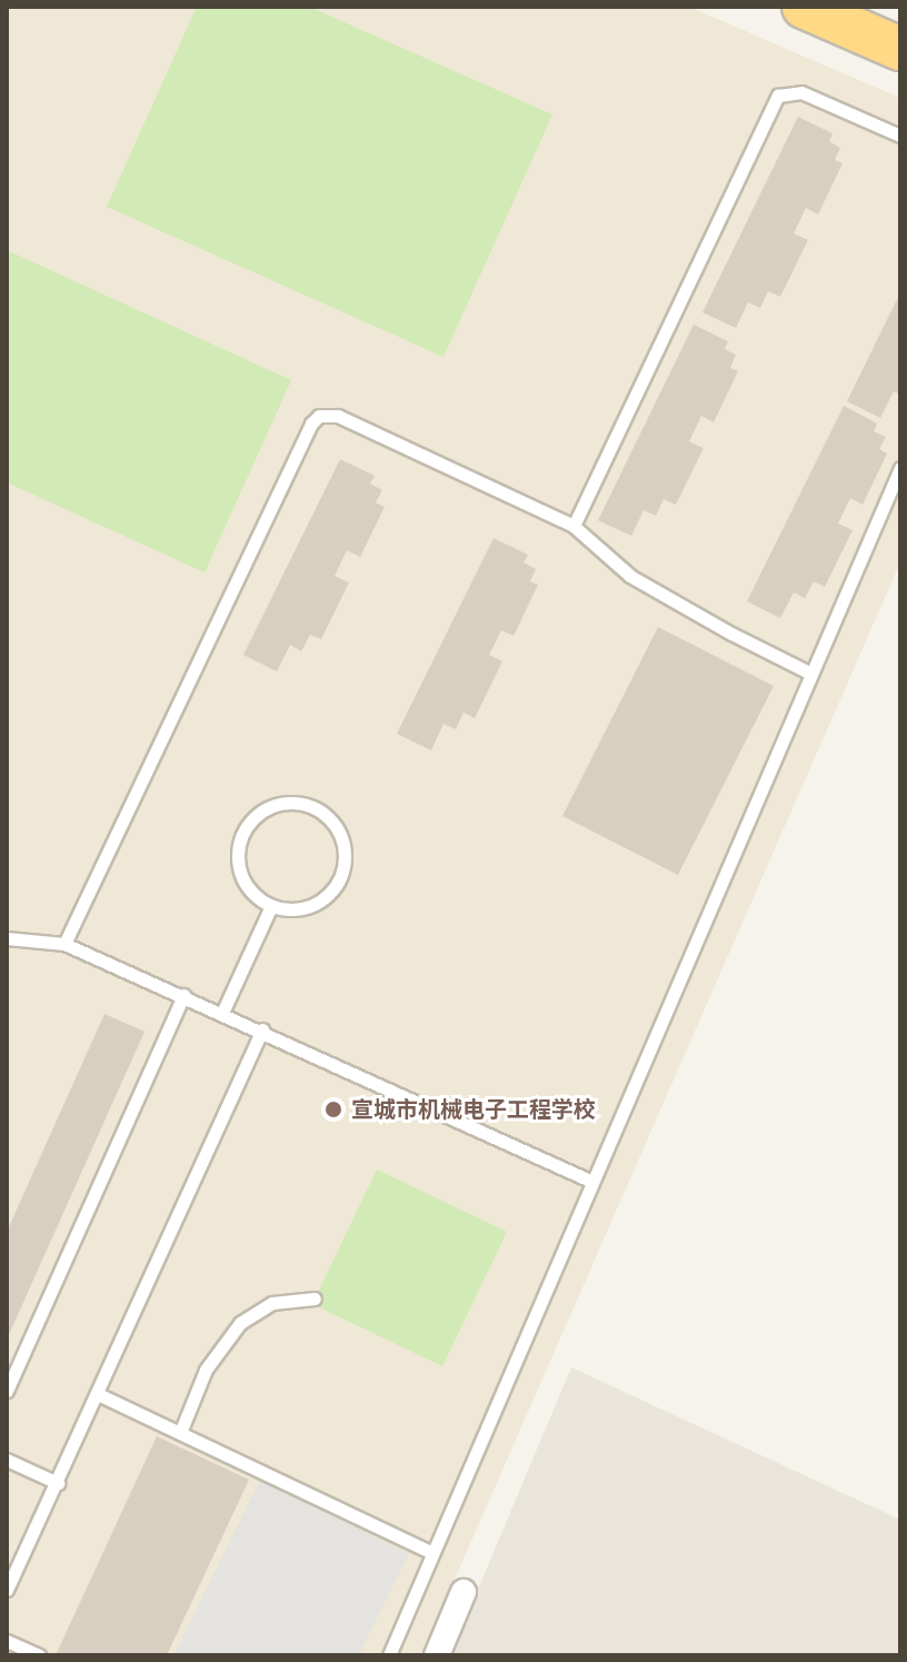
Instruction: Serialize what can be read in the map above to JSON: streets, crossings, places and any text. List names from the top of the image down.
{
  "places": ["宣城市机械电子工程学校"]
}
